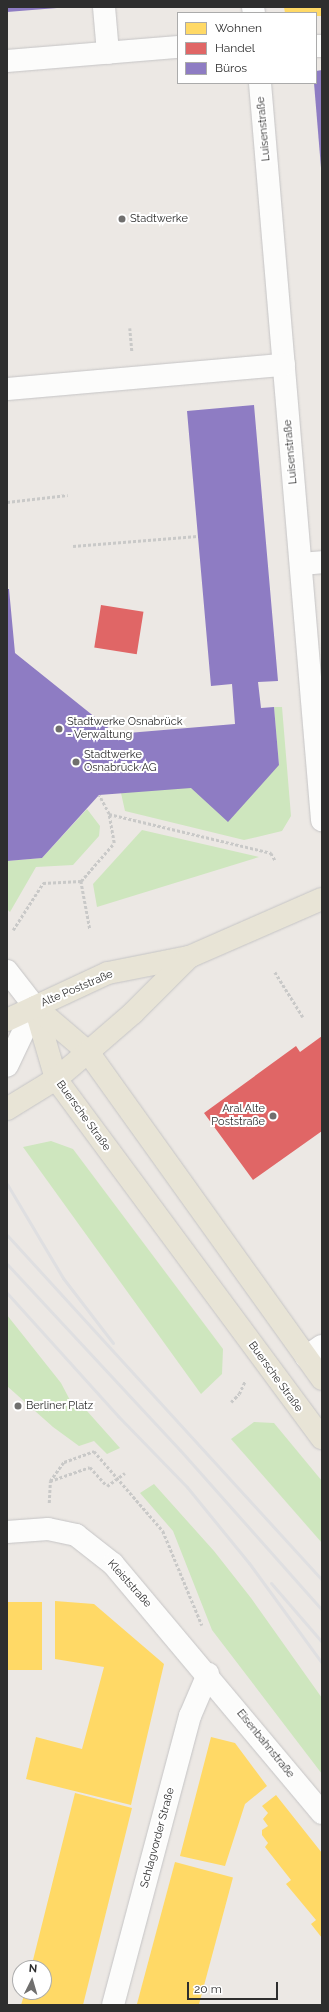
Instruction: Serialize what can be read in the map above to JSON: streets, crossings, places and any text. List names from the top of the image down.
{
  "streets": {
    "main road": ["Alte Poststraße", "Buersche Straße"],
    "street": [
      "Luisenstraße",
      "Kleiststraße",
      "Eisenbahnstraße",
      "Schlagvorder Straße"
    ]
  },
  "crossings": [
    ["Alte Poststraße", "Buersche Straße"],
    ["Kleiststraße", "Eisenbahnstraße"],
    ["Kleiststraße", "Schlagvorder Straße"],
    ["Eisenbahnstraße", "Schlagvorder Straße"]
  ],
  "places": [
    "Stadtwerke",
    "Stadtwerke Osnabrück - Verwaltung",
    "Stadtwerke Osnabrück AG",
    "Aral Alte Poststraße",
    "Berliner Platz"
  ],
  "legend": ["Wohnen", "Handel", "Büros"],
  "scale_bar": "20 m",
  "north": "top"
}
